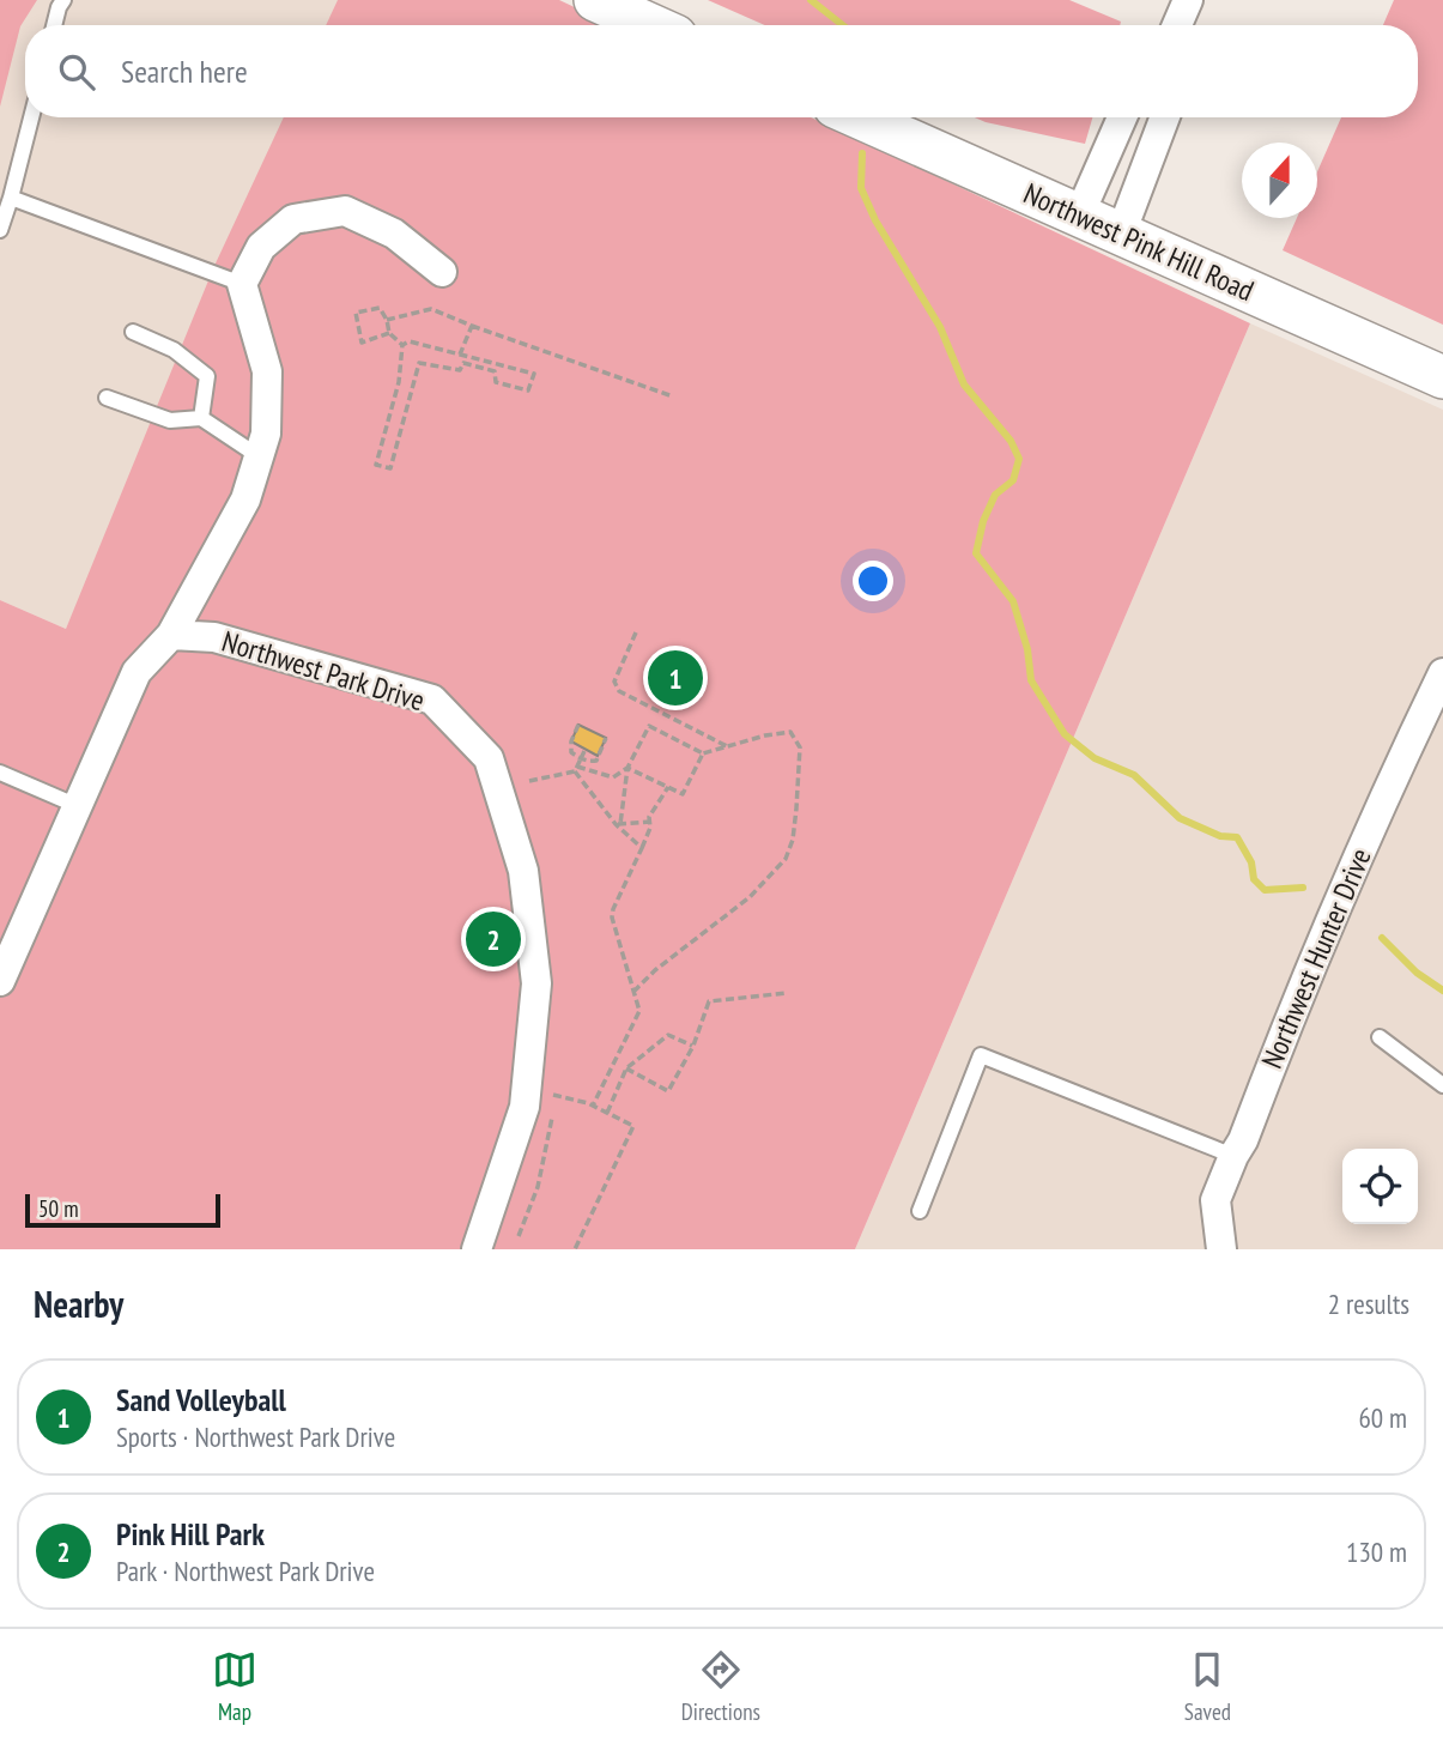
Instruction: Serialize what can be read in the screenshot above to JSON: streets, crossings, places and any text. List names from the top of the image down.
{
  "streets": {
    "main road": ["Northwest Pink Hill Road"],
    "street": ["Northwest Park Drive", "Northwest Hunter Drive"]
  },
  "scale_bar": "50 m",
  "north": "top",
  "page": {
    "search": "Search here",
    "pins": ["1", "2"],
    "scale": "50 m",
    "heading": ["Nearby", "2 results"],
    "list": [
      {
        "mark": "1",
        "name": "Sand Volleyball",
        "note": "Sports · Northwest Park Drive",
        "value": "60 m"
      },
      {
        "mark": "2",
        "name": "Pink Hill Park",
        "note": "Park · Northwest Park Drive",
        "value": "130 m"
      }
    ],
    "nav": ["Map", "Directions", "Saved"]
  }
}
